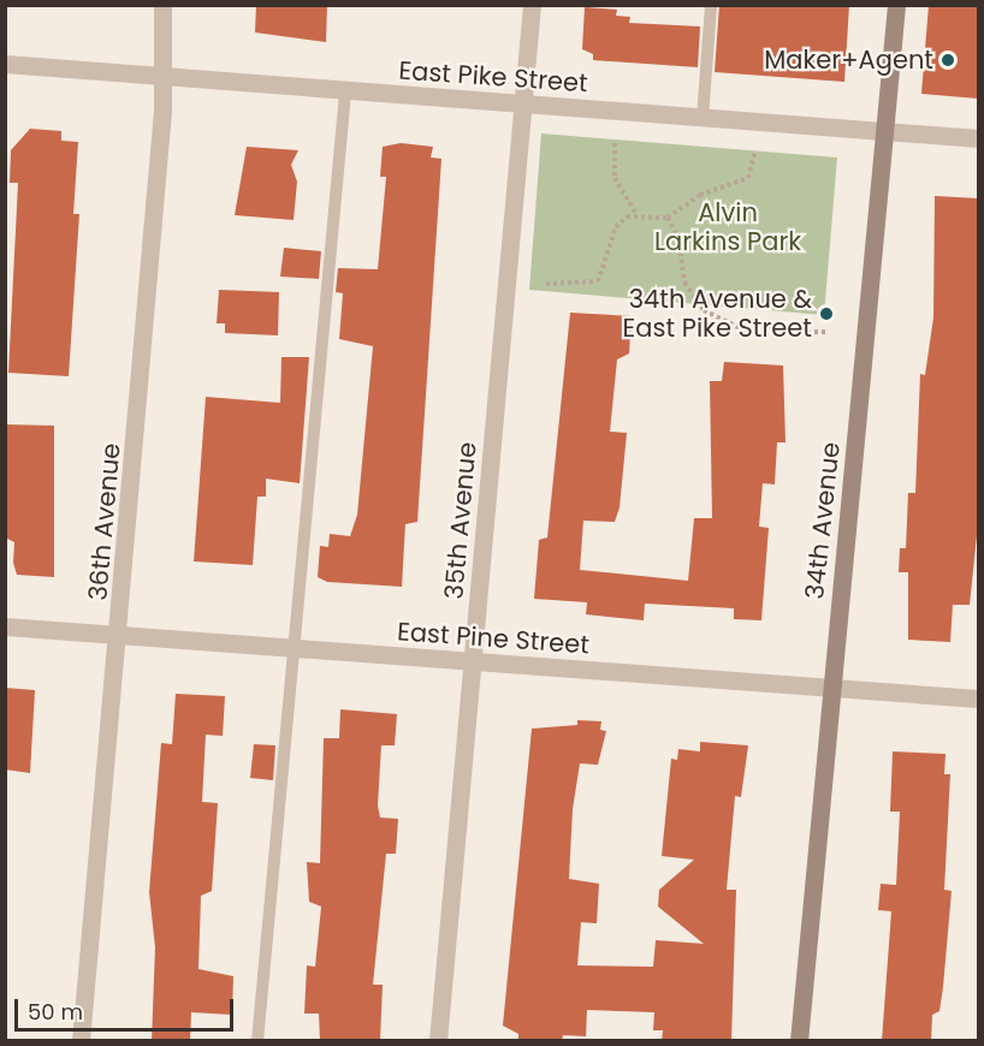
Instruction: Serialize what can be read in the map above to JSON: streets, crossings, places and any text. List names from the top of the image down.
{
  "streets": {
    "street": [
      "East Pike Street",
      "35th Avenue",
      "34th Avenue",
      "36th Avenue",
      "East Pine Street"
    ]
  },
  "crossings": [
    ["East Pike Street", "35th Avenue"],
    ["East Pike Street", "34th Avenue"],
    ["East Pike Street", "36th Avenue"],
    ["35th Avenue", "East Pine Street"],
    ["34th Avenue", "East Pine Street"],
    ["36th Avenue", "East Pine Street"]
  ],
  "parks": ["Alvin Larkins Park"],
  "places": ["Maker+Agent", "34th Avenue & East Pike Street"],
  "scale_bar": "50 m"
}
